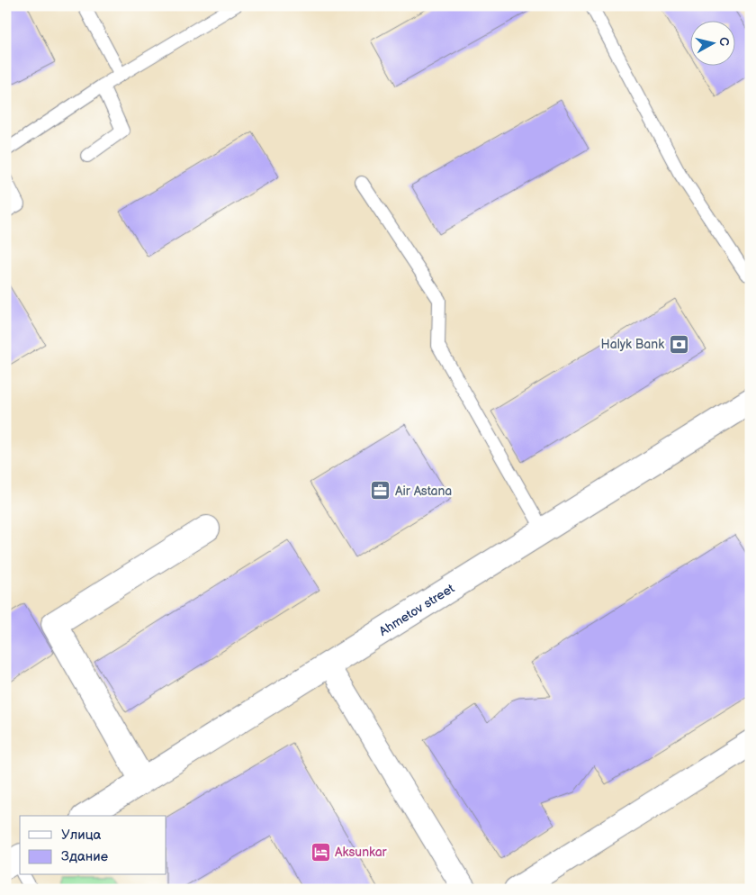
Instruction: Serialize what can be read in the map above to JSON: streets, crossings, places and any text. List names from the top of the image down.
{
  "streets": {
    "main road": ["Ahmetov street"]
  },
  "places": {
    "bank": ["Halyk Bank"],
    "office": ["Air Astana"],
    "hotel": ["Aksunkar"]
  },
  "legend": ["Улица", "Здание"],
  "north": "right"
}
